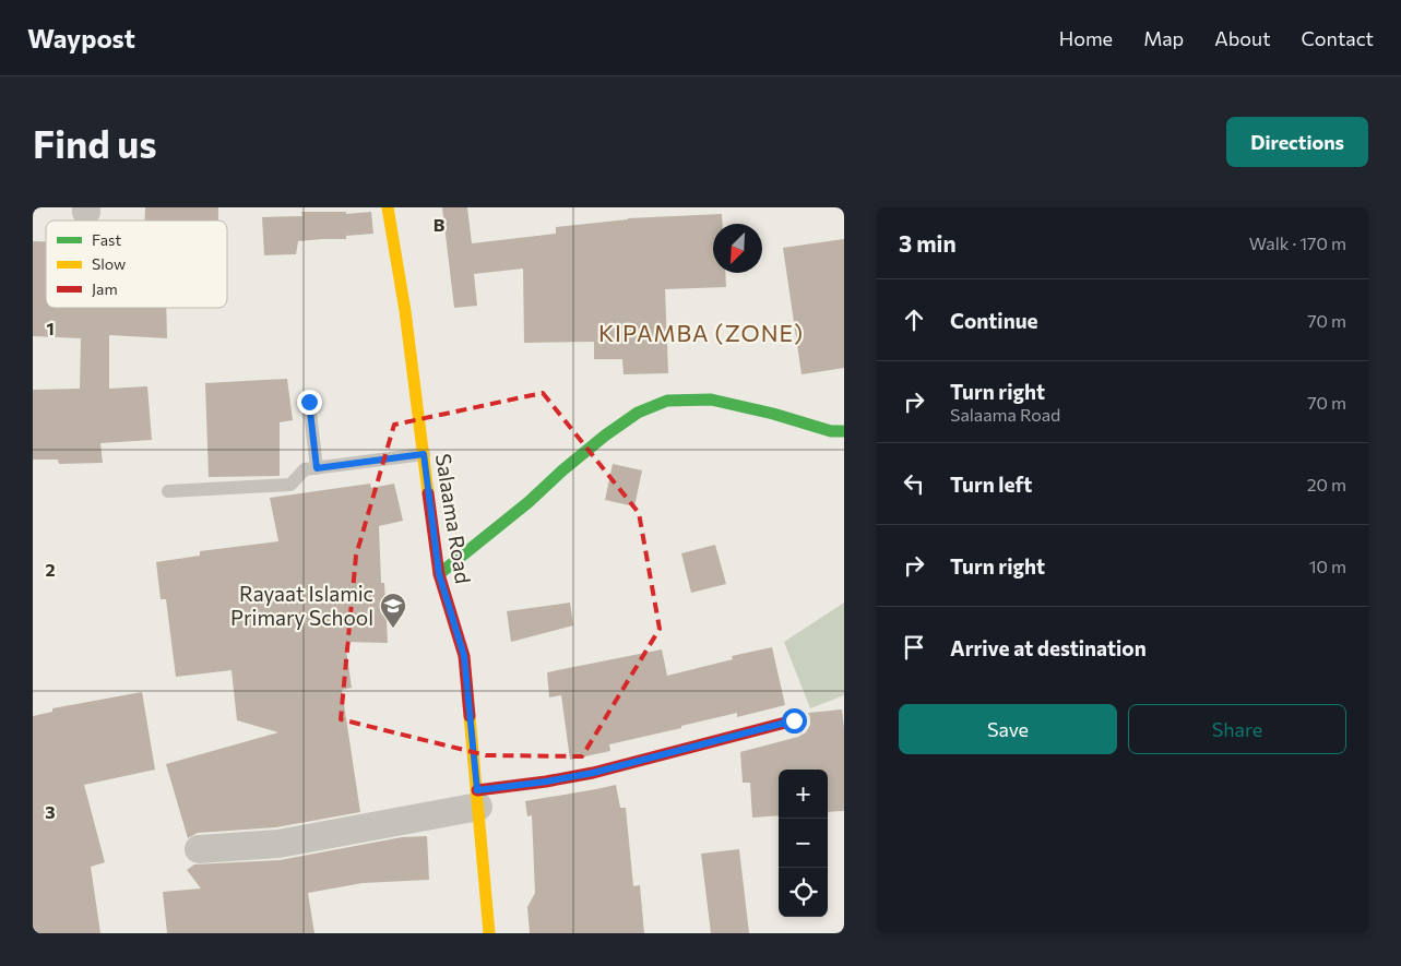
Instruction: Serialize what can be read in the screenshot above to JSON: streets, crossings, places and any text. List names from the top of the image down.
{
  "streets": {
    "street": ["Salaama Road"]
  },
  "districts": ["KIPAMBA (ZONE)"],
  "places": {
    "school or university": ["Rayaat Islamic Primary School"]
  },
  "legend": ["Fast", "Slow", "Jam"],
  "north": "bottom left",
  "page": {
    "header": "Waypost",
    "nav": [
      "Home",
      "Map",
      "About",
      "Contact"
    ],
    "buttons": [
      "Directions",
      ["Save", "Share"]
    ],
    "title": "Find us",
    "heading": ["3 min", "Walk · 170 m"],
    "list": [
      ["Continue", "70 m"],
      ["Turn right", "Salaama Road", "70 m"],
      ["Turn left", "20 m"],
      ["Turn right", "10 m"],
      "Arrive at destination"
    ],
    "map_buttons": ["+", "−"]
  },
  "grid": {
    "columns": ["B"],
    "rows": ["1", "2", "3"]
  }
}
